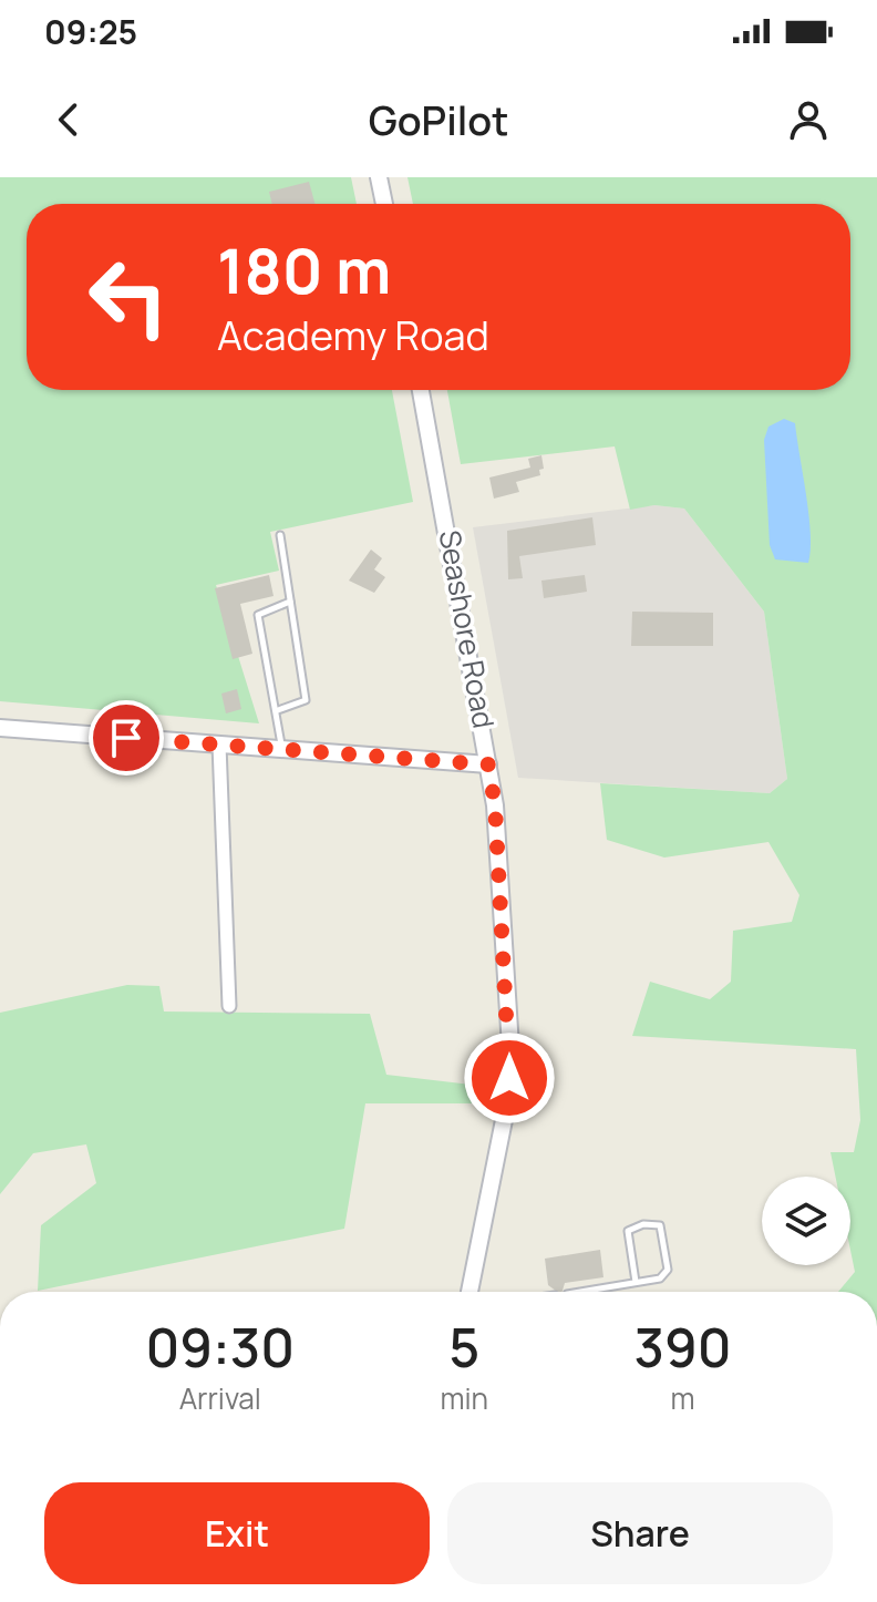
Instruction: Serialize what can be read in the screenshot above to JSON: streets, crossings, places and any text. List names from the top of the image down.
{
  "streets": {
    "street": ["Seashore Road"]
  },
  "page": {
    "status": "09:25",
    "header": "GoPilot",
    "turn": ["180 m", "Academy Road"],
    "eta": [
      "09:30",
      "Arrival",
      "5",
      "min",
      "390",
      "m"
    ],
    "buttons": ["Exit", "Share"]
  }
}
